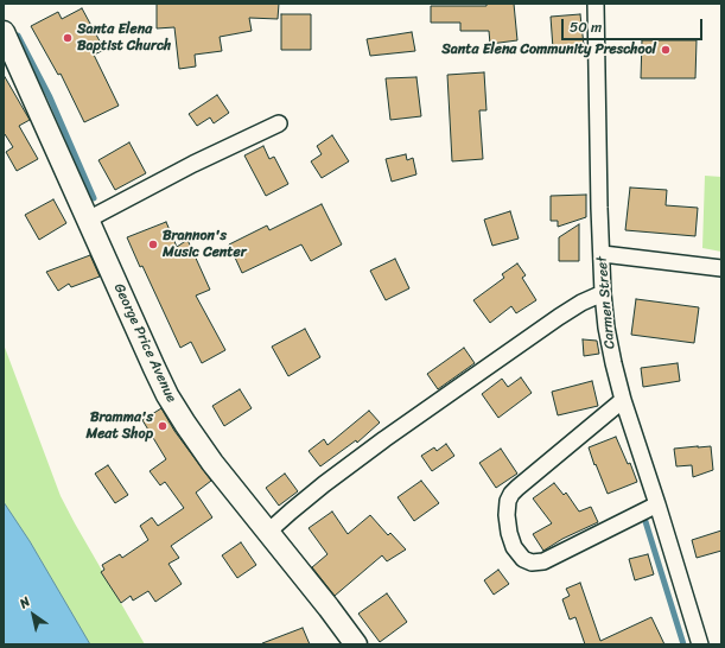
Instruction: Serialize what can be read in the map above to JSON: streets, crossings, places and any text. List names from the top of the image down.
{
  "streets": {
    "main road": ["George Price Avenue"],
    "street": ["Carmen Street"]
  },
  "places": [
    "Santa Elena Baptist Church",
    "Santa Elena Community Preschool",
    "Brannon's Music Center",
    "Bramma's Meat Shop"
  ],
  "scale_bar": "50 m",
  "north": "top left"
}
